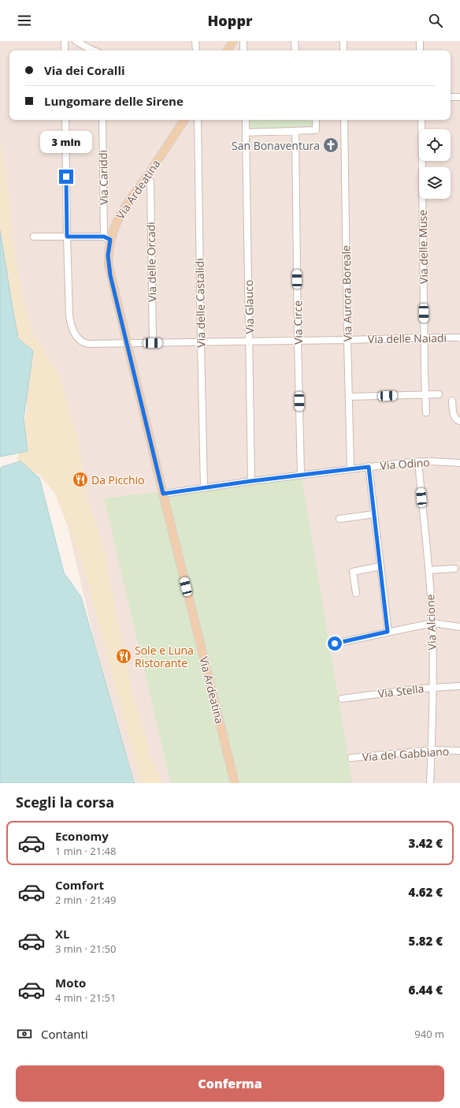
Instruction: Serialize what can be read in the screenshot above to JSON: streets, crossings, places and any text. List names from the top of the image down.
{
  "streets": {
    "main road": ["Via Ardeatina"],
    "street": [
      "Via Cariddi",
      "Via delle Muse",
      "Via delle Orcadi",
      "Via Aurora Boreale",
      "Via delle Castalidi",
      "Via Glauco",
      "Via Circe",
      "Via delle Naiadi",
      "Via Odino",
      "Via Alcione",
      "Via Stella",
      "Via del Gabbiano"
    ]
  },
  "crossings": [
    ["Via Cariddi", "Via Ardeatina"],
    ["Via Ardeatina", "Via delle Naiadi"],
    ["Via Ardeatina", "Via Odino"],
    ["Via delle Muse", "Via delle Naiadi"],
    ["Via delle Orcadi", "Via delle Naiadi"],
    ["Via Aurora Boreale", "Via delle Naiadi"],
    ["Via Aurora Boreale", "Via Odino"],
    ["Via delle Castalidi", "Via delle Naiadi"],
    ["Via delle Castalidi", "Via Odino"],
    ["Via Glauco", "Via delle Naiadi"],
    ["Via Glauco", "Via Odino"],
    ["Via Circe", "Via delle Naiadi"],
    ["Via Circe", "Via Odino"],
    ["Via Odino", "Via Alcione"],
    ["Via Alcione", "Via Stella"],
    ["Via Alcione", "Via del Gabbiano"]
  ],
  "places": {
    "church": ["San Bonaventura"],
    "restaurant": ["Da Picchio", "Sole e Luna Ristorante"]
  },
  "page": {
    "header": "Hoppr",
    "banner": ["Via dei Coralli", "Lungomare delle Sirene"],
    "bubble": "3 min",
    "heading": "Scegli la corsa",
    "list": [
      {
        "name": "Economy",
        "note": "1 min · 21:48",
        "value": "3.42 €"
      },
      {
        "name": "Comfort",
        "note": "2 min · 21:49",
        "value": "4.62 €"
      },
      {
        "name": "XL",
        "note": "3 min · 21:50",
        "value": "5.82 €"
      },
      {
        "name": "Moto",
        "note": "4 min · 21:51",
        "value": "6.44 €"
      }
    ],
    "pay": ["Contanti", "940 m"],
    "buttons": "Conferma"
  }
}
